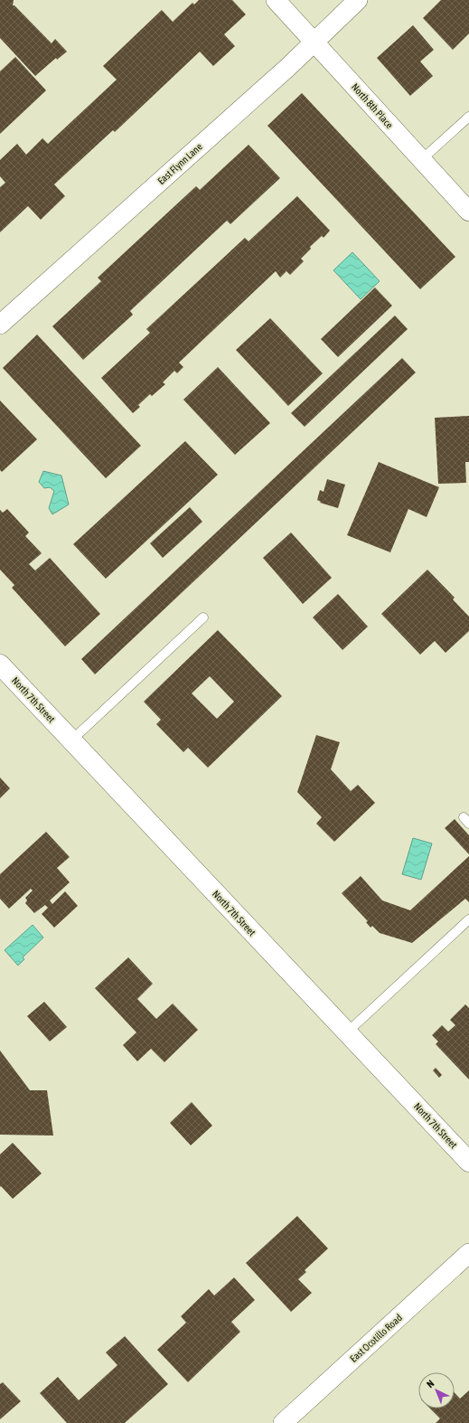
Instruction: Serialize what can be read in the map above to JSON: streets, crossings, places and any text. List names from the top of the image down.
{
  "streets": {
    "main road": ["North 7th Street"],
    "street": ["North 8th Place", "East Flynn Lane", "East Ocotillo Road"]
  },
  "crossings": [
    ["North 8th Place", "East Flynn Lane"]
  ],
  "north": "top left"
}
